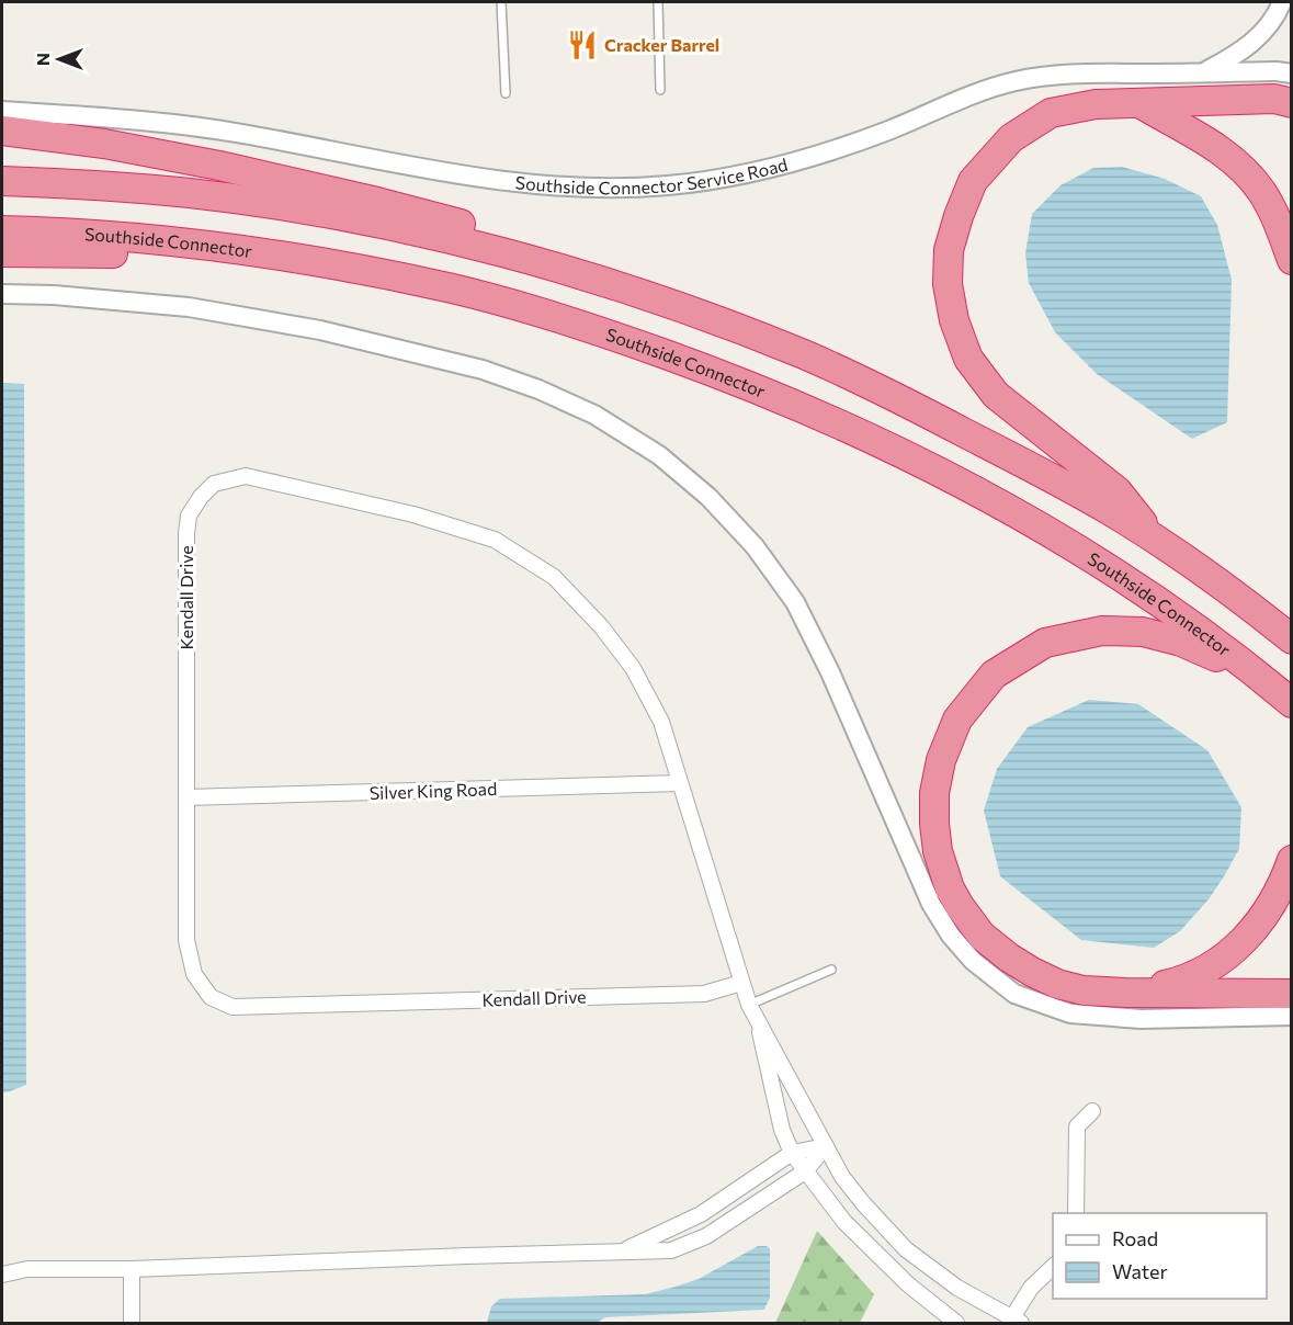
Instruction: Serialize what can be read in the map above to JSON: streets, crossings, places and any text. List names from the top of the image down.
{
  "streets": {
    "highway": ["Southside Connector"],
    "street": ["Southside Connector Service Road", "Kendall Drive", "Silver King Road"]
  },
  "crossings": [
    ["Kendall Drive", "Silver King Road"]
  ],
  "places": {
    "restaurant": ["Cracker Barrel"]
  },
  "legend": ["Road", "Water"],
  "north": "left"
}
